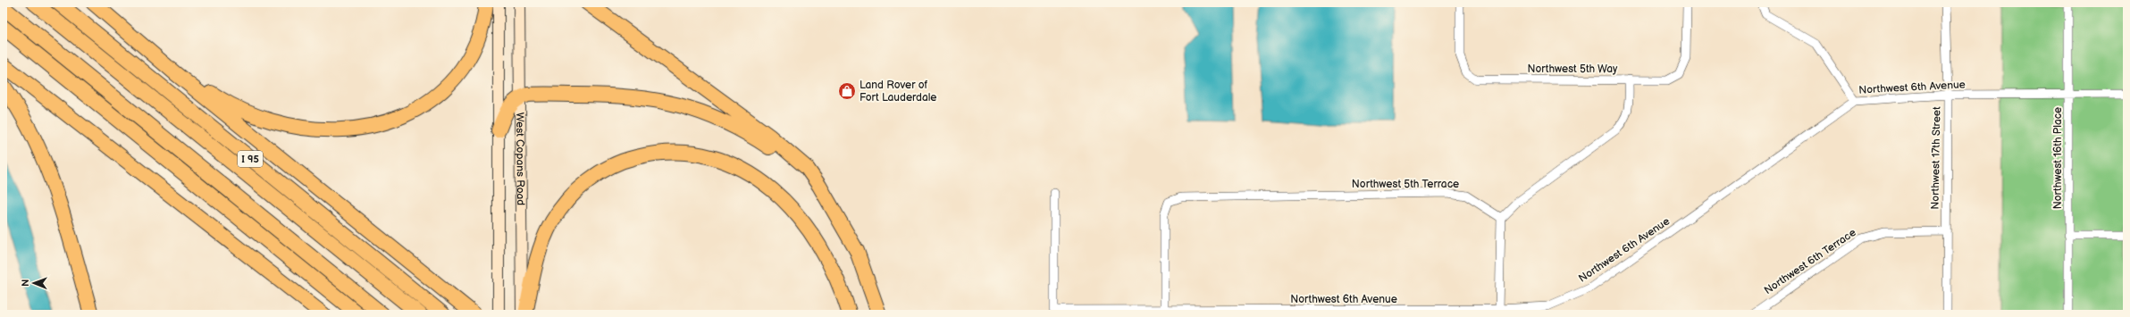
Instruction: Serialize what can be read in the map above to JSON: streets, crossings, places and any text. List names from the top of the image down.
{
  "streets": {
    "highway": ["I 95"],
    "main road": ["West Copans Road"],
    "street": [
      "Northwest 5th Way",
      "Northwest 6th Avenue",
      "Northwest 17th Street",
      "Northwest 16th Place",
      "Northwest 5th Terrace",
      "Northwest 6th Terrace"
    ]
  },
  "crossings": [
    ["Northwest 6th Avenue", "Northwest 17th Street"],
    ["Northwest 6th Avenue", "Northwest 16th Place"],
    ["Northwest 6th Avenue", "Northwest 5th Terrace"],
    ["Northwest 17th Street", "Northwest 6th Terrace"]
  ],
  "places": {
    "shop": ["Land Rover of Fort Lauderdale"]
  },
  "north": "left"
}
